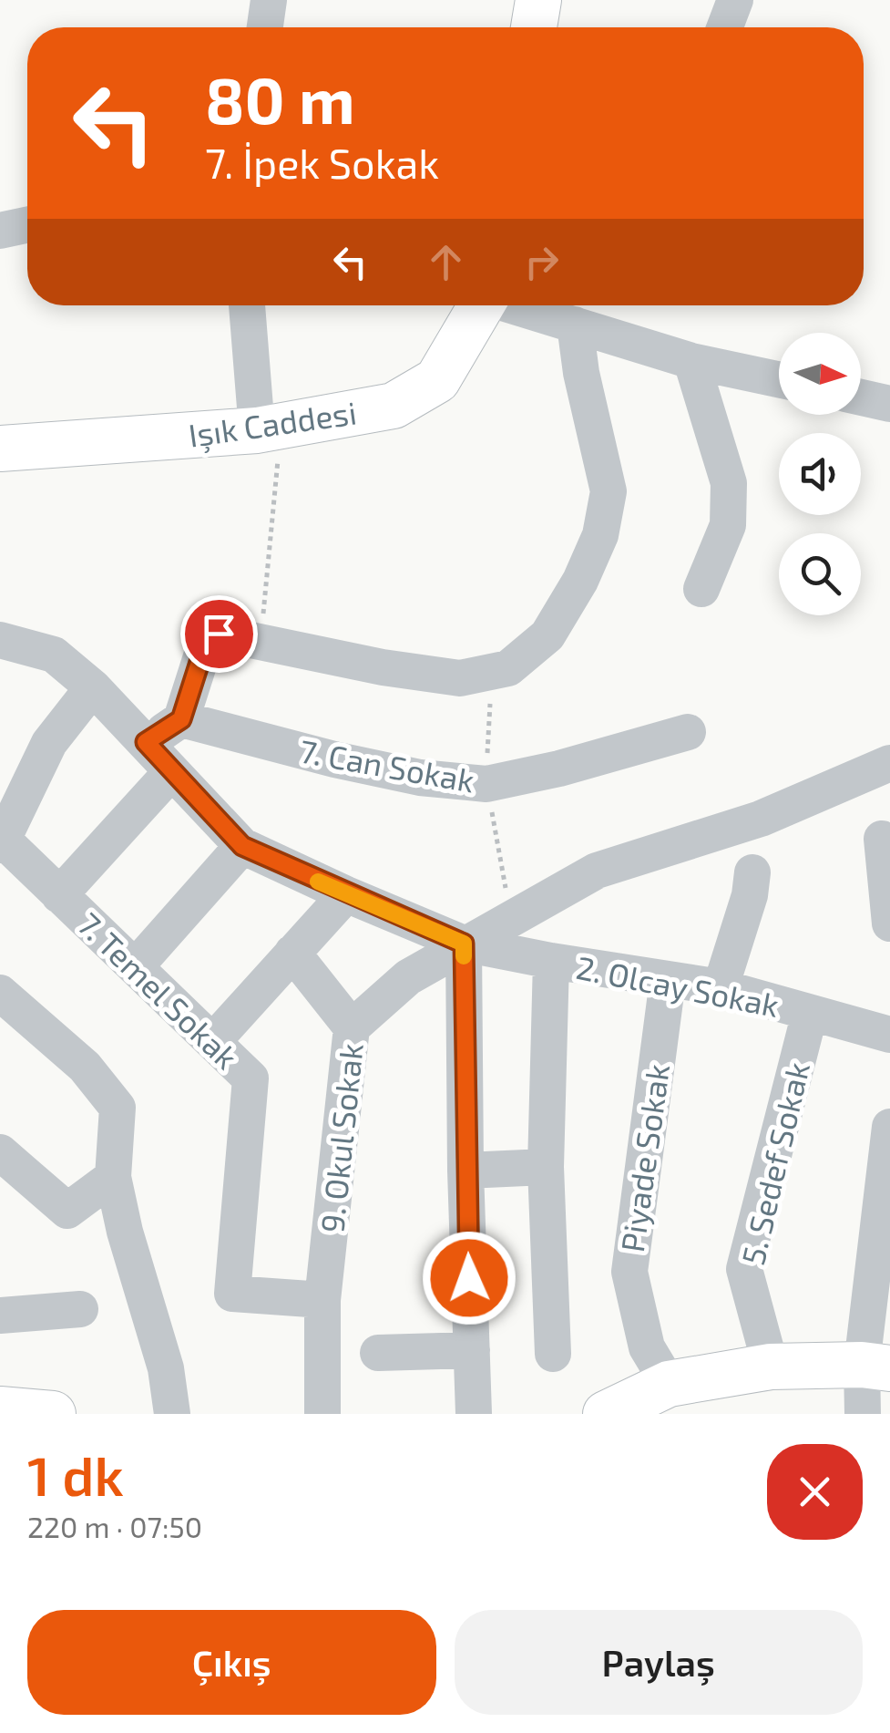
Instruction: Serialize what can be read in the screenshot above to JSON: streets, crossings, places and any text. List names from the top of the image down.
{
  "streets": {
    "main road": ["Işık Caddesi"],
    "street": [
      "7. Can Sokak",
      "2. Olcay Sokak",
      "7. Temel Sokak",
      "9. Okul Sokak",
      "Piyade Sokak",
      "5. Sedef Sokak"
    ]
  },
  "crossings": [
    ["2. Olcay Sokak", "9. Okul Sokak"],
    ["2. Olcay Sokak", "Piyade Sokak"],
    ["2. Olcay Sokak", "5. Sedef Sokak"],
    ["7. Temel Sokak", "9. Okul Sokak"]
  ],
  "north": "right",
  "page": {
    "turn": ["80 m", "7. İpek Sokak"],
    "heading": ["1 dk", "220 m · 07:50"],
    "buttons": ["Çıkış", "Paylaş"]
  }
}
